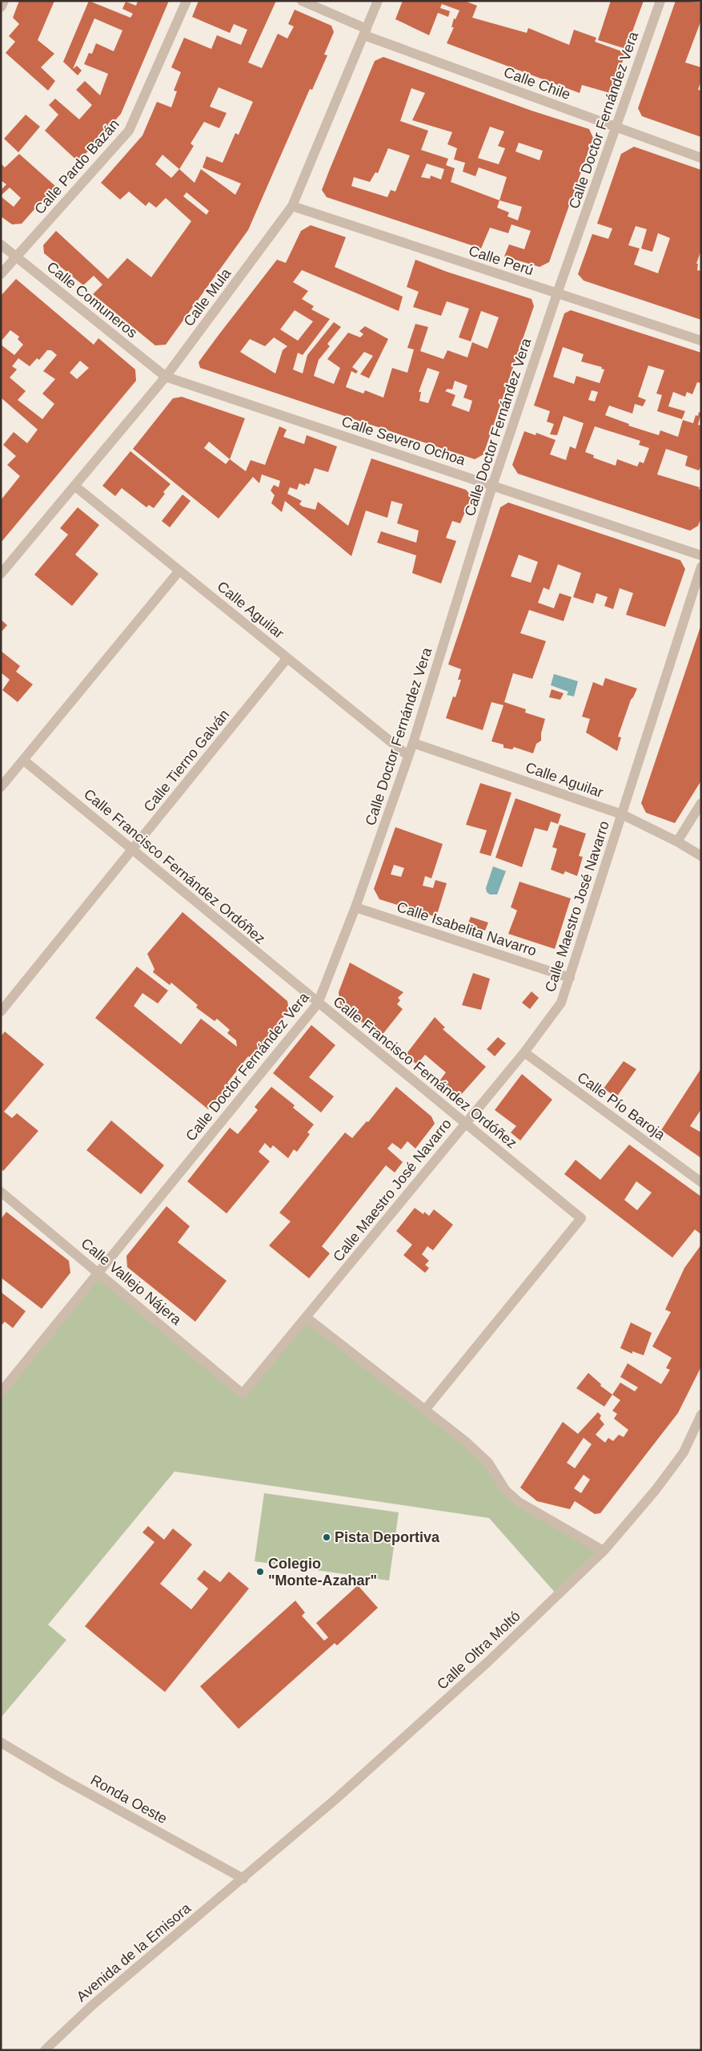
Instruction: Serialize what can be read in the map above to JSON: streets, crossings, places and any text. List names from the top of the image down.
{
  "streets": {
    "street": [
      "Calle Chile",
      "Calle Doctor Fernández Vera",
      "Calle Pardo Bazán",
      "Calle Perú",
      "Calle Mula",
      "Calle Comuneros",
      "Calle Severo Ochoa",
      "Calle Aguilar",
      "Calle Tierno Galván",
      "Calle Francisco Fernández Ordóñez",
      "Calle Maestro José Navarro",
      "Calle Isabelita Navarro",
      "Calle Pío Baroja",
      "Calle Vallejo Nájera",
      "Calle Oltra Moltó",
      "Ronda Oeste",
      "Avenida de la Emisora"
    ]
  },
  "crossings": [
    ["Calle Chile", "Calle Doctor Fernández Vera"],
    ["Calle Chile", "Calle Mula"],
    ["Calle Doctor Fernández Vera", "Calle Perú"],
    ["Calle Doctor Fernández Vera", "Calle Severo Ochoa"],
    ["Calle Doctor Fernández Vera", "Calle Aguilar"],
    ["Calle Doctor Fernández Vera", "Calle Francisco Fernández Ordóñez"],
    ["Calle Doctor Fernández Vera", "Calle Isabelita Navarro"],
    ["Calle Doctor Fernández Vera", "Calle Vallejo Nájera"],
    ["Calle Pardo Bazán", "Calle Comuneros"],
    ["Calle Perú", "Calle Mula"],
    ["Calle Mula", "Calle Comuneros"],
    ["Calle Mula", "Calle Severo Ochoa"],
    ["Calle Mula", "Calle Aguilar"],
    ["Calle Comuneros", "Calle Severo Ochoa"],
    ["Calle Aguilar", "Calle Tierno Galván"],
    ["Calle Aguilar", "Calle Maestro José Navarro"],
    ["Calle Tierno Galván", "Calle Francisco Fernández Ordóñez"],
    ["Calle Francisco Fernández Ordóñez", "Calle Maestro José Navarro"],
    ["Calle Maestro José Navarro", "Calle Isabelita Navarro"],
    ["Calle Maestro José Navarro", "Calle Pío Baroja"],
    ["Calle Maestro José Navarro", "Calle Vallejo Nájera"],
    ["Calle Oltra Moltó", "Ronda Oeste"],
    ["Calle Oltra Moltó", "Avenida de la Emisora"],
    ["Ronda Oeste", "Avenida de la Emisora"]
  ],
  "places": ["Pista Deportiva", "Colegio \"Monte-Azahar\""]
}
